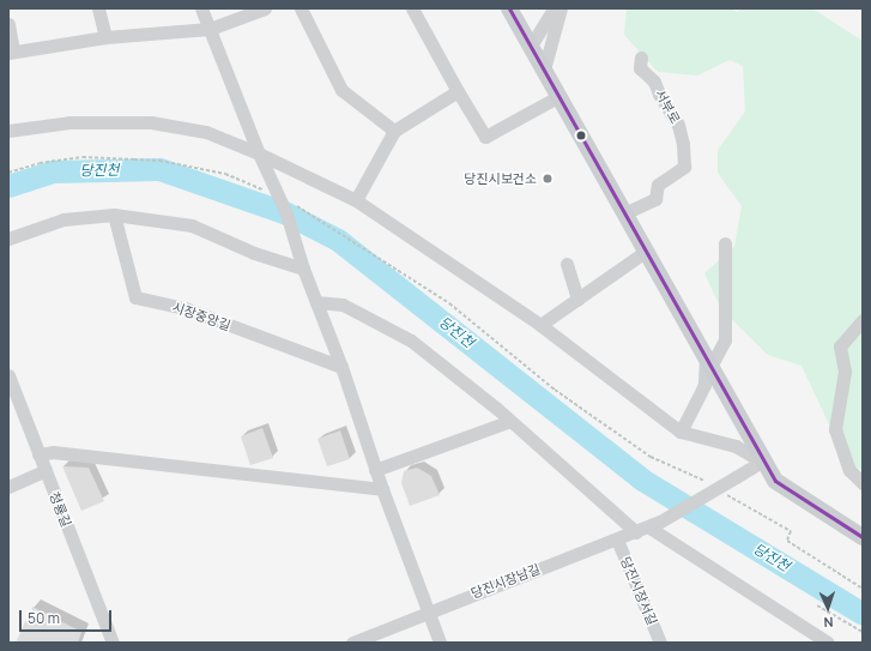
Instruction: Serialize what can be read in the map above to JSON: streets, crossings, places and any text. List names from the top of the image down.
{
  "streets": {
    "street": [
      "서부로",
      "시장중앙길",
      "청룡길",
      "당진시장남길",
      "당진시장서길"
    ]
  },
  "crossings": [
    ["당진시장남길", "당진시장서길"]
  ],
  "water": ["당진천"],
  "places": ["당진시보건소"],
  "scale_bar": "50 m",
  "north": "bottom"
}
